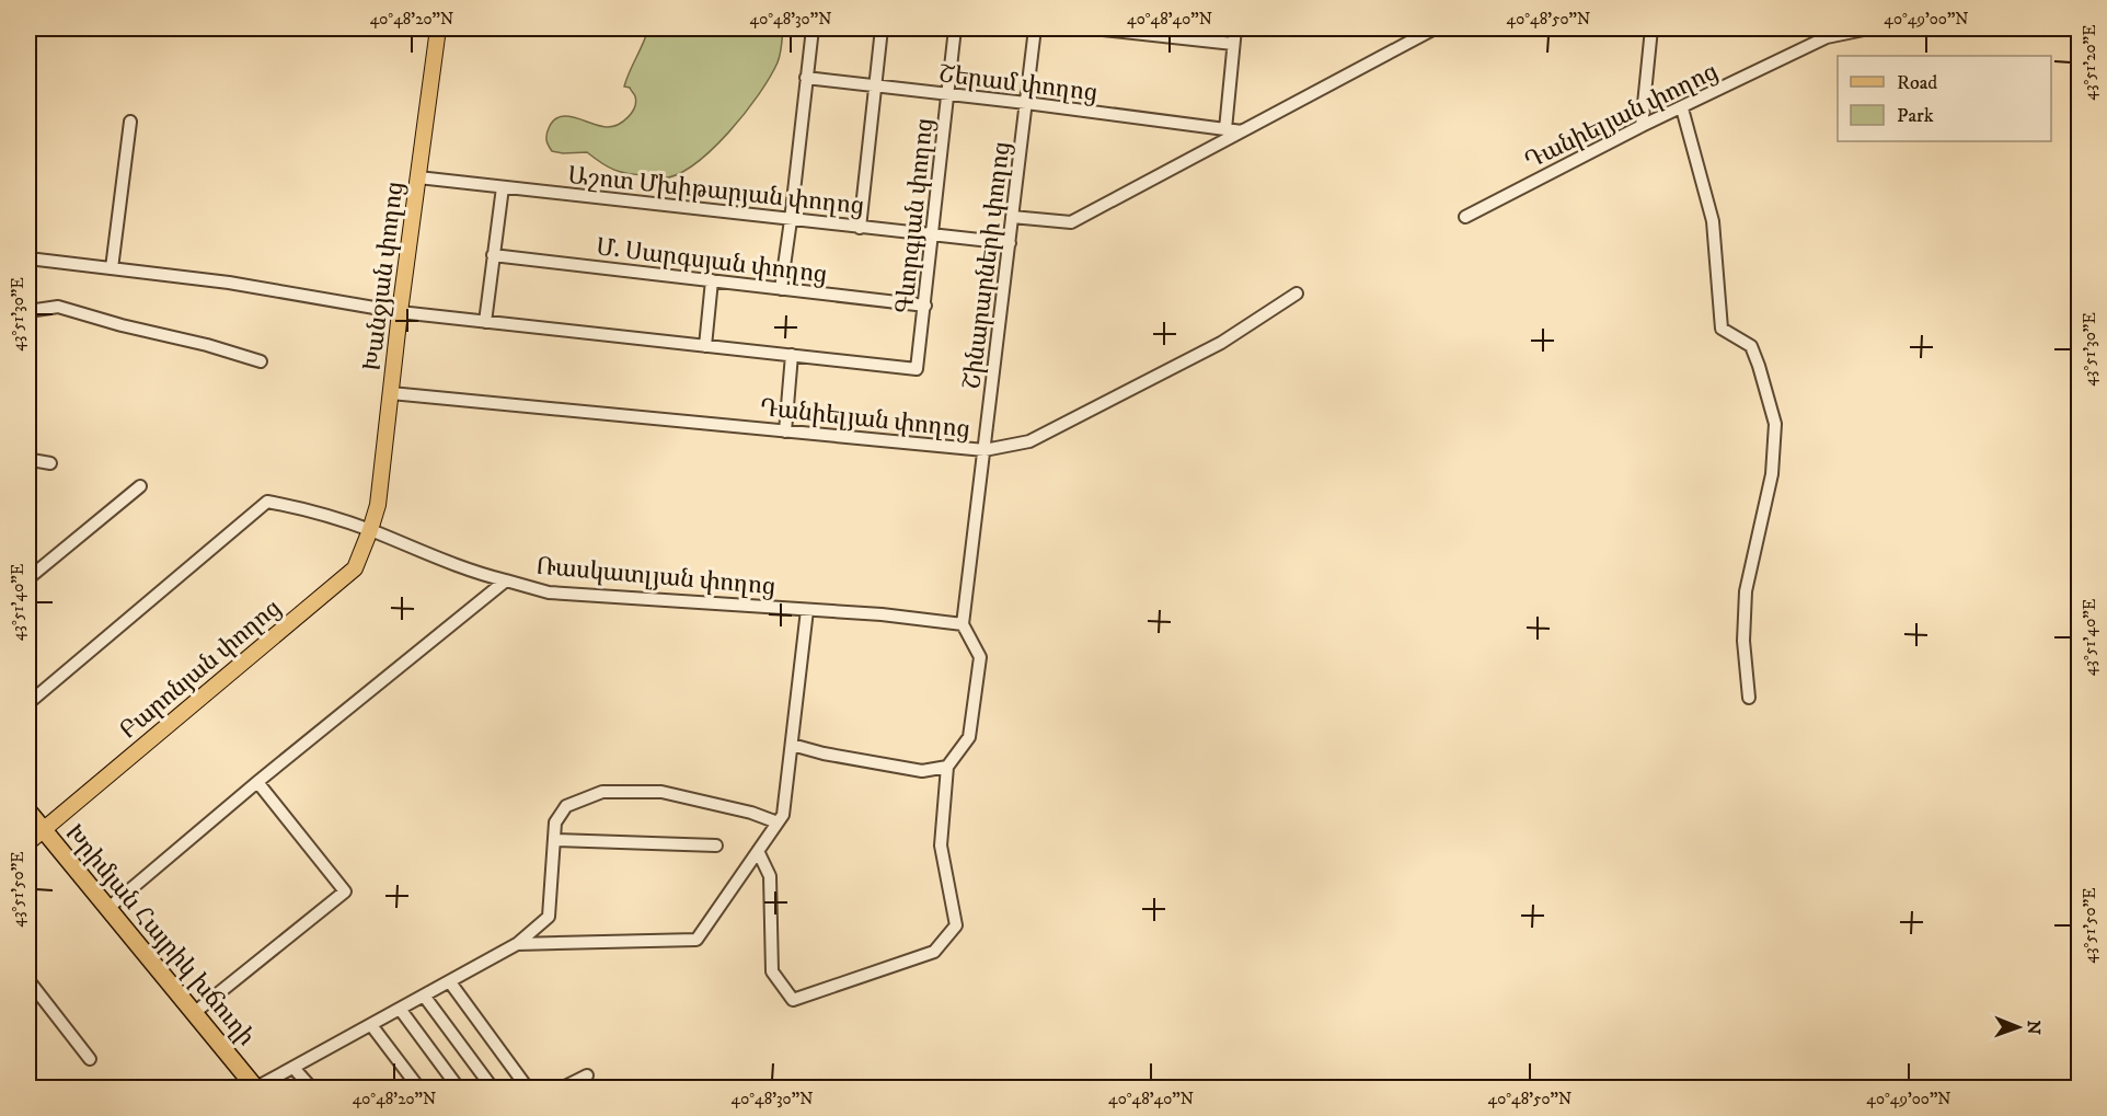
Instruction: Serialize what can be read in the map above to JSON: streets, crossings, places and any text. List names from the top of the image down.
{
  "streets": {
    "highway": ["Խրիմյան Հայրիկ խճուղի"],
    "main road": ["Խանջյան փողոց", "Բարոնյան փողոց"],
    "street": [
      "Շերամ փողոց",
      "Դանիելյան փողոց",
      "Աշոտ Մխիթարյան փողոց",
      "Գևորգյան փողոց",
      "Մ. Սարգսյան փողոց",
      "Շինարարների փողոց",
      "Ռասկատլյան փողոց"
    ]
  },
  "crossings": [
    ["Շերամ փողոց", "Գևորգյան փողոց"],
    ["Շերամ փողոց", "Շինարարների փողոց"],
    ["Դանիելյան փողոց", "Շինարարների փողոց"],
    ["Դանիելյան փողոց", "Խանջյան փողոց"],
    ["Աշոտ Մխիթարյան փողոց", "Գևորգյան փողոց"],
    ["Աշոտ Մխիթարյան փողոց", "Շինարարների փողոց"],
    ["Աշոտ Մխիթարյան փողոց", "Խանջյան փողոց"],
    ["Գևորգյան փողոց", "Մ. Սարգսյան փողոց"],
    ["Շինարարների փողոց", "Ռասկատլյան փողոց"],
    ["Խանջյան փողոց", "Բարոնյան փողոց"],
    ["Ռասկատլյան փողոց", "Խրիմյան Հայրիկ խճուղի"],
    ["Բարոնյան փողոց", "Խրիմյան Հայրիկ խճուղի"]
  ],
  "legend": ["Road", "Park"],
  "north": "right",
  "coordinates": [
    "40°48'20\"N",
    "40°48'30\"N",
    "40°48'40\"N",
    "40°48'50\"N",
    "40°49'00\"N",
    "43°51'20\"E",
    "43°51'30\"E",
    "43°51'40\"E",
    "43°51'50\"E"
  ]
}
